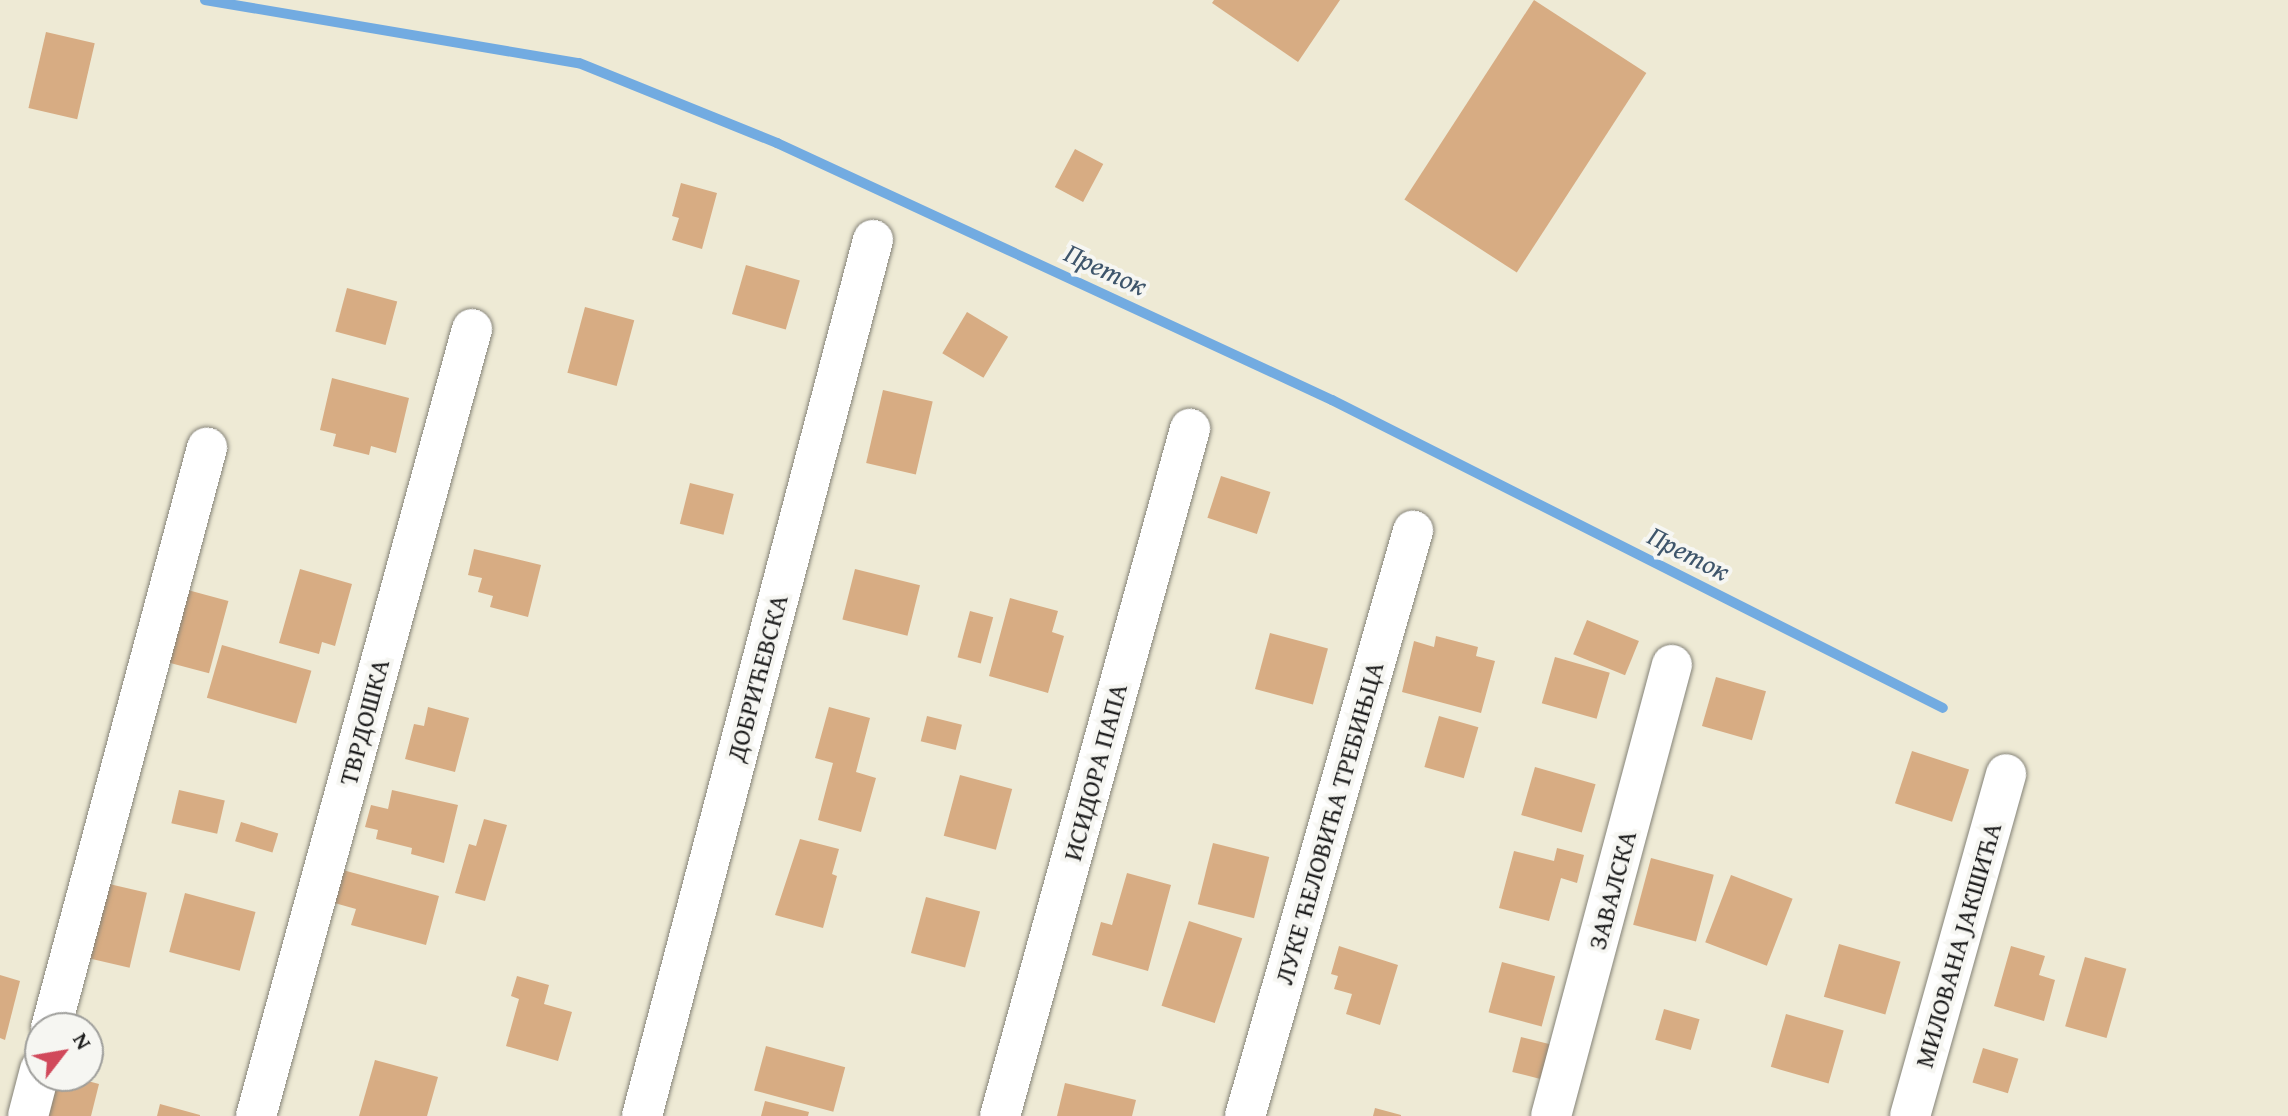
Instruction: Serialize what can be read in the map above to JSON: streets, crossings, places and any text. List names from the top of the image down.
{
  "streets": {
    "street": [
      "ДОБРИЋЕВСКА",
      "ТВРДОШКА",
      "ИСИДОРА ПАПА",
      "ЛУКЕ ЋЕЛОВИЋА ТРЕБИЊЦА",
      "ЗАВАЛСКА",
      "МИЛОВАНА ЈАКШИЋА"
    ]
  },
  "water": ["Преток"],
  "north": "top right"
}
